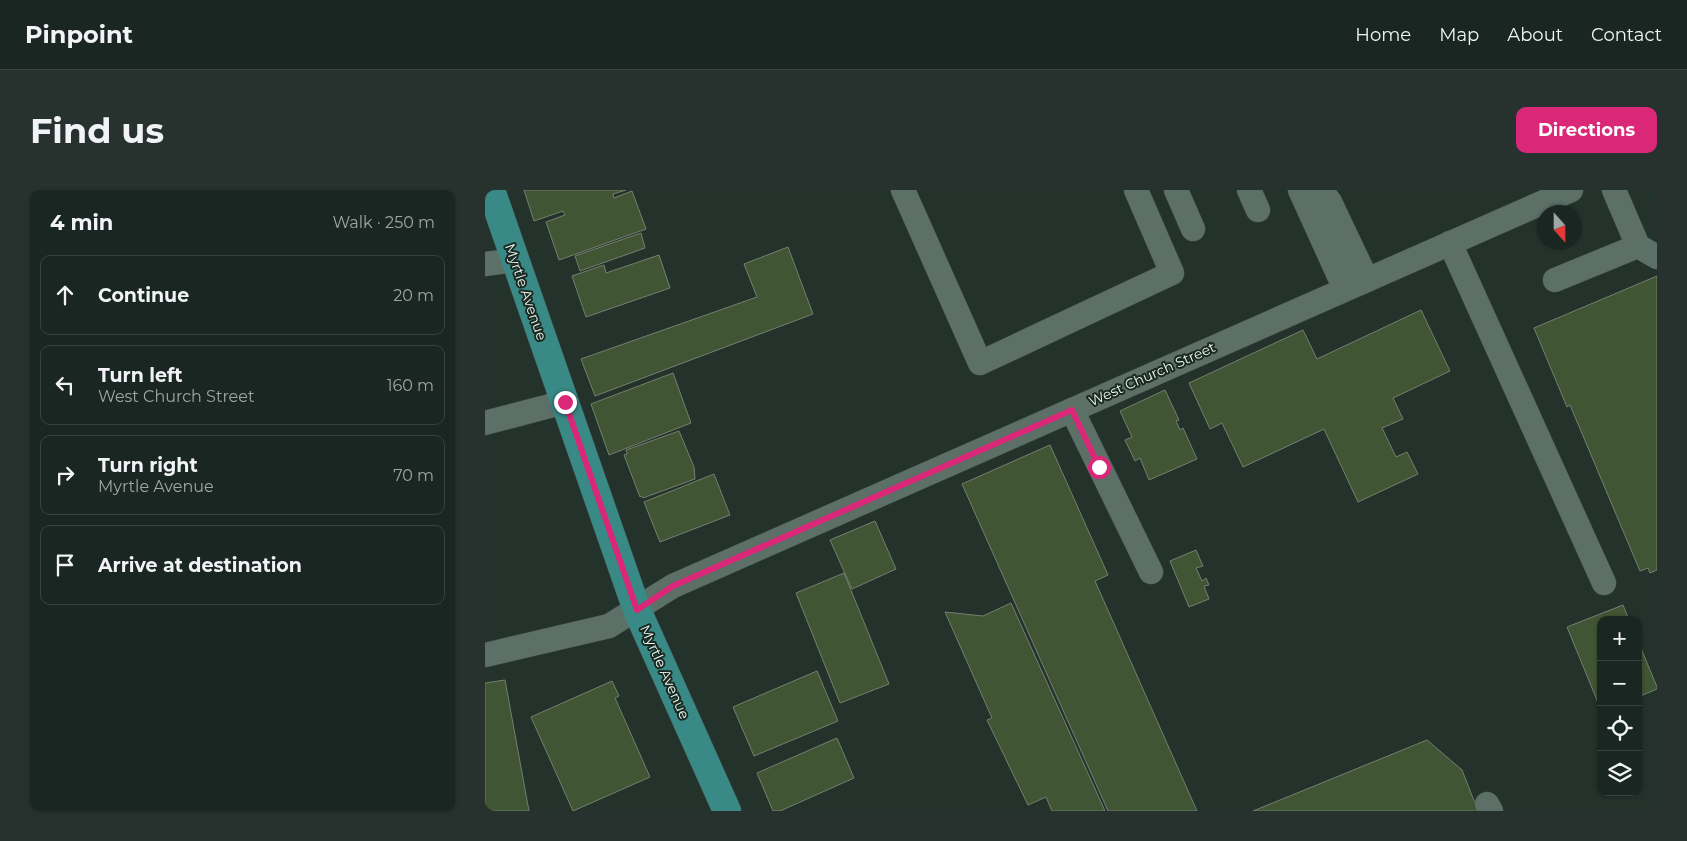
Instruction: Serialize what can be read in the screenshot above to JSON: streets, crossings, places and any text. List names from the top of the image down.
{
  "streets": {
    "main road": ["Myrtle Avenue"],
    "street": ["West Church Street"]
  },
  "crossings": [
    ["Myrtle Avenue", "West Church Street"]
  ],
  "north": "bottom",
  "page": {
    "header": "Pinpoint",
    "nav": [
      "Home",
      "Map",
      "About",
      "Contact"
    ],
    "buttons": "Directions",
    "title": "Find us",
    "heading": ["4 min", "Walk · 250 m"],
    "list": [
      ["Continue", "20 m"],
      ["Turn left", "West Church Street", "160 m"],
      ["Turn right", "Myrtle Avenue", "70 m"],
      "Arrive at destination"
    ],
    "map_buttons": ["+", "−"]
  }
}
